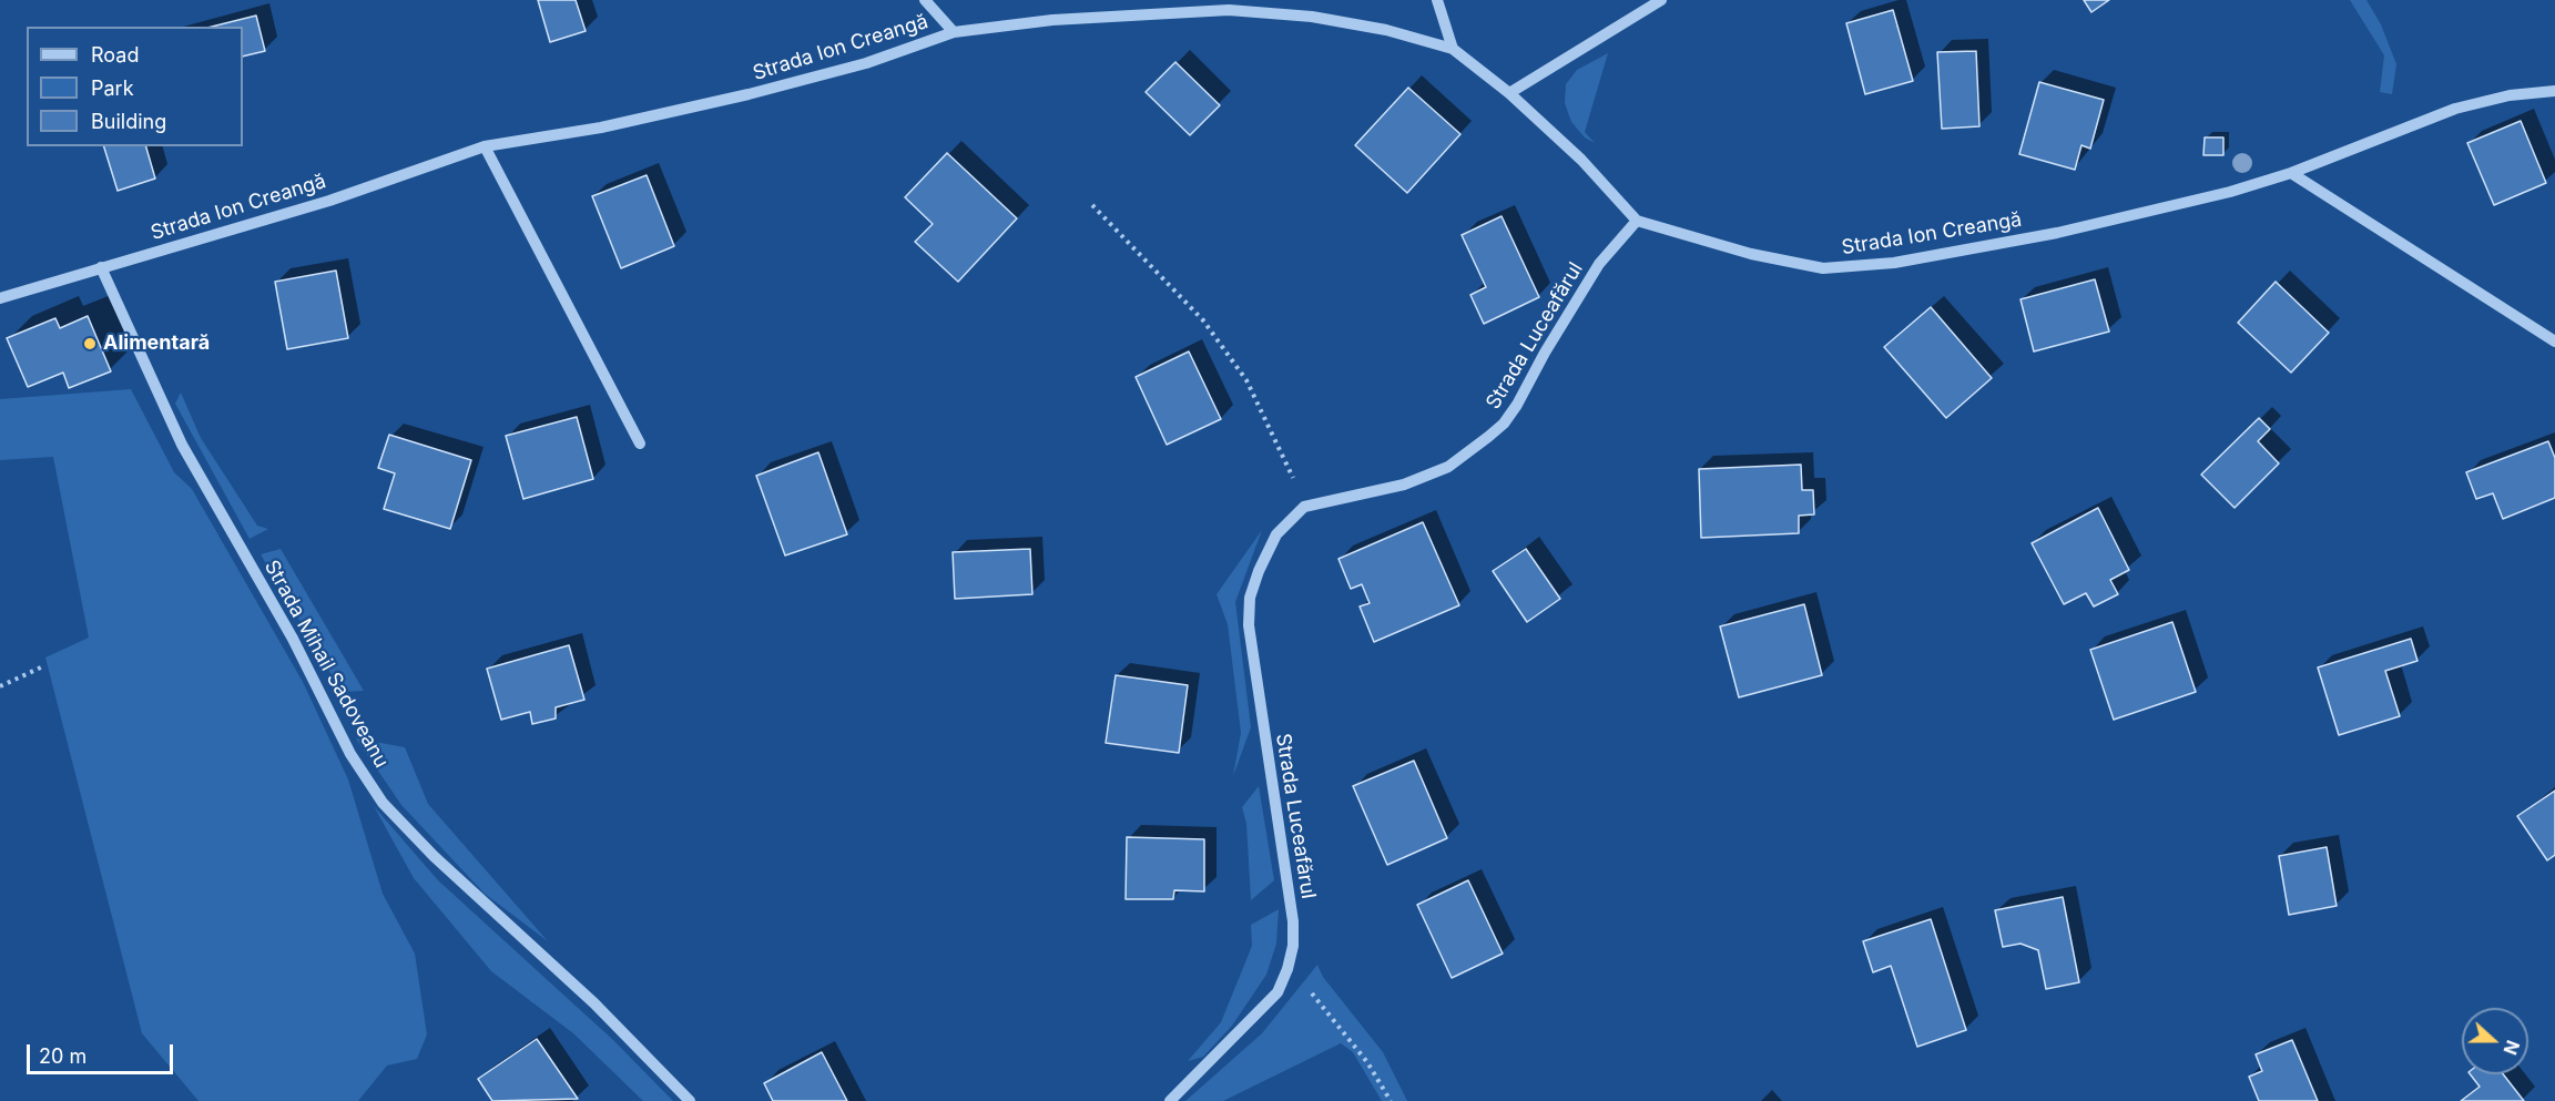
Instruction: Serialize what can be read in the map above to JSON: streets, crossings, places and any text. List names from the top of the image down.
{
  "streets": {
    "street": ["Strada Ion Creangă", "Strada Luceafărul", "Strada Mihail Sadoveanu"]
  },
  "crossings": [
    ["Strada Ion Creangă", "Strada Luceafărul"],
    ["Strada Ion Creangă", "Strada Mihail Sadoveanu"]
  ],
  "places": ["Alimentară"],
  "legend": ["Road", "Park", "Building"],
  "scale_bar": "20 m",
  "north": "right"
}
